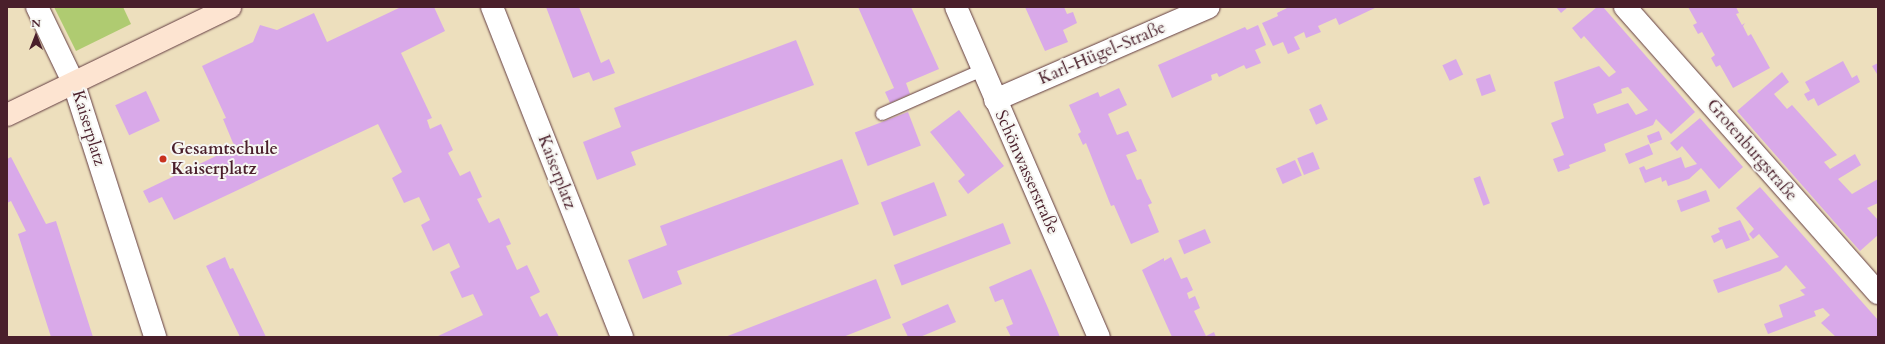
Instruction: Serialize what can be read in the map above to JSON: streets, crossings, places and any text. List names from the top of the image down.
{
  "streets": {
    "street": [
      "Karl-Hügel-Straße",
      "Kaiserplatz",
      "Grotenburgstraße",
      "Schönwasserstraße"
    ]
  },
  "crossings": [
    ["Karl-Hügel-Straße", "Schönwasserstraße"]
  ],
  "places": ["Gesamtschule Kaiserplatz"],
  "north": "top"
}
